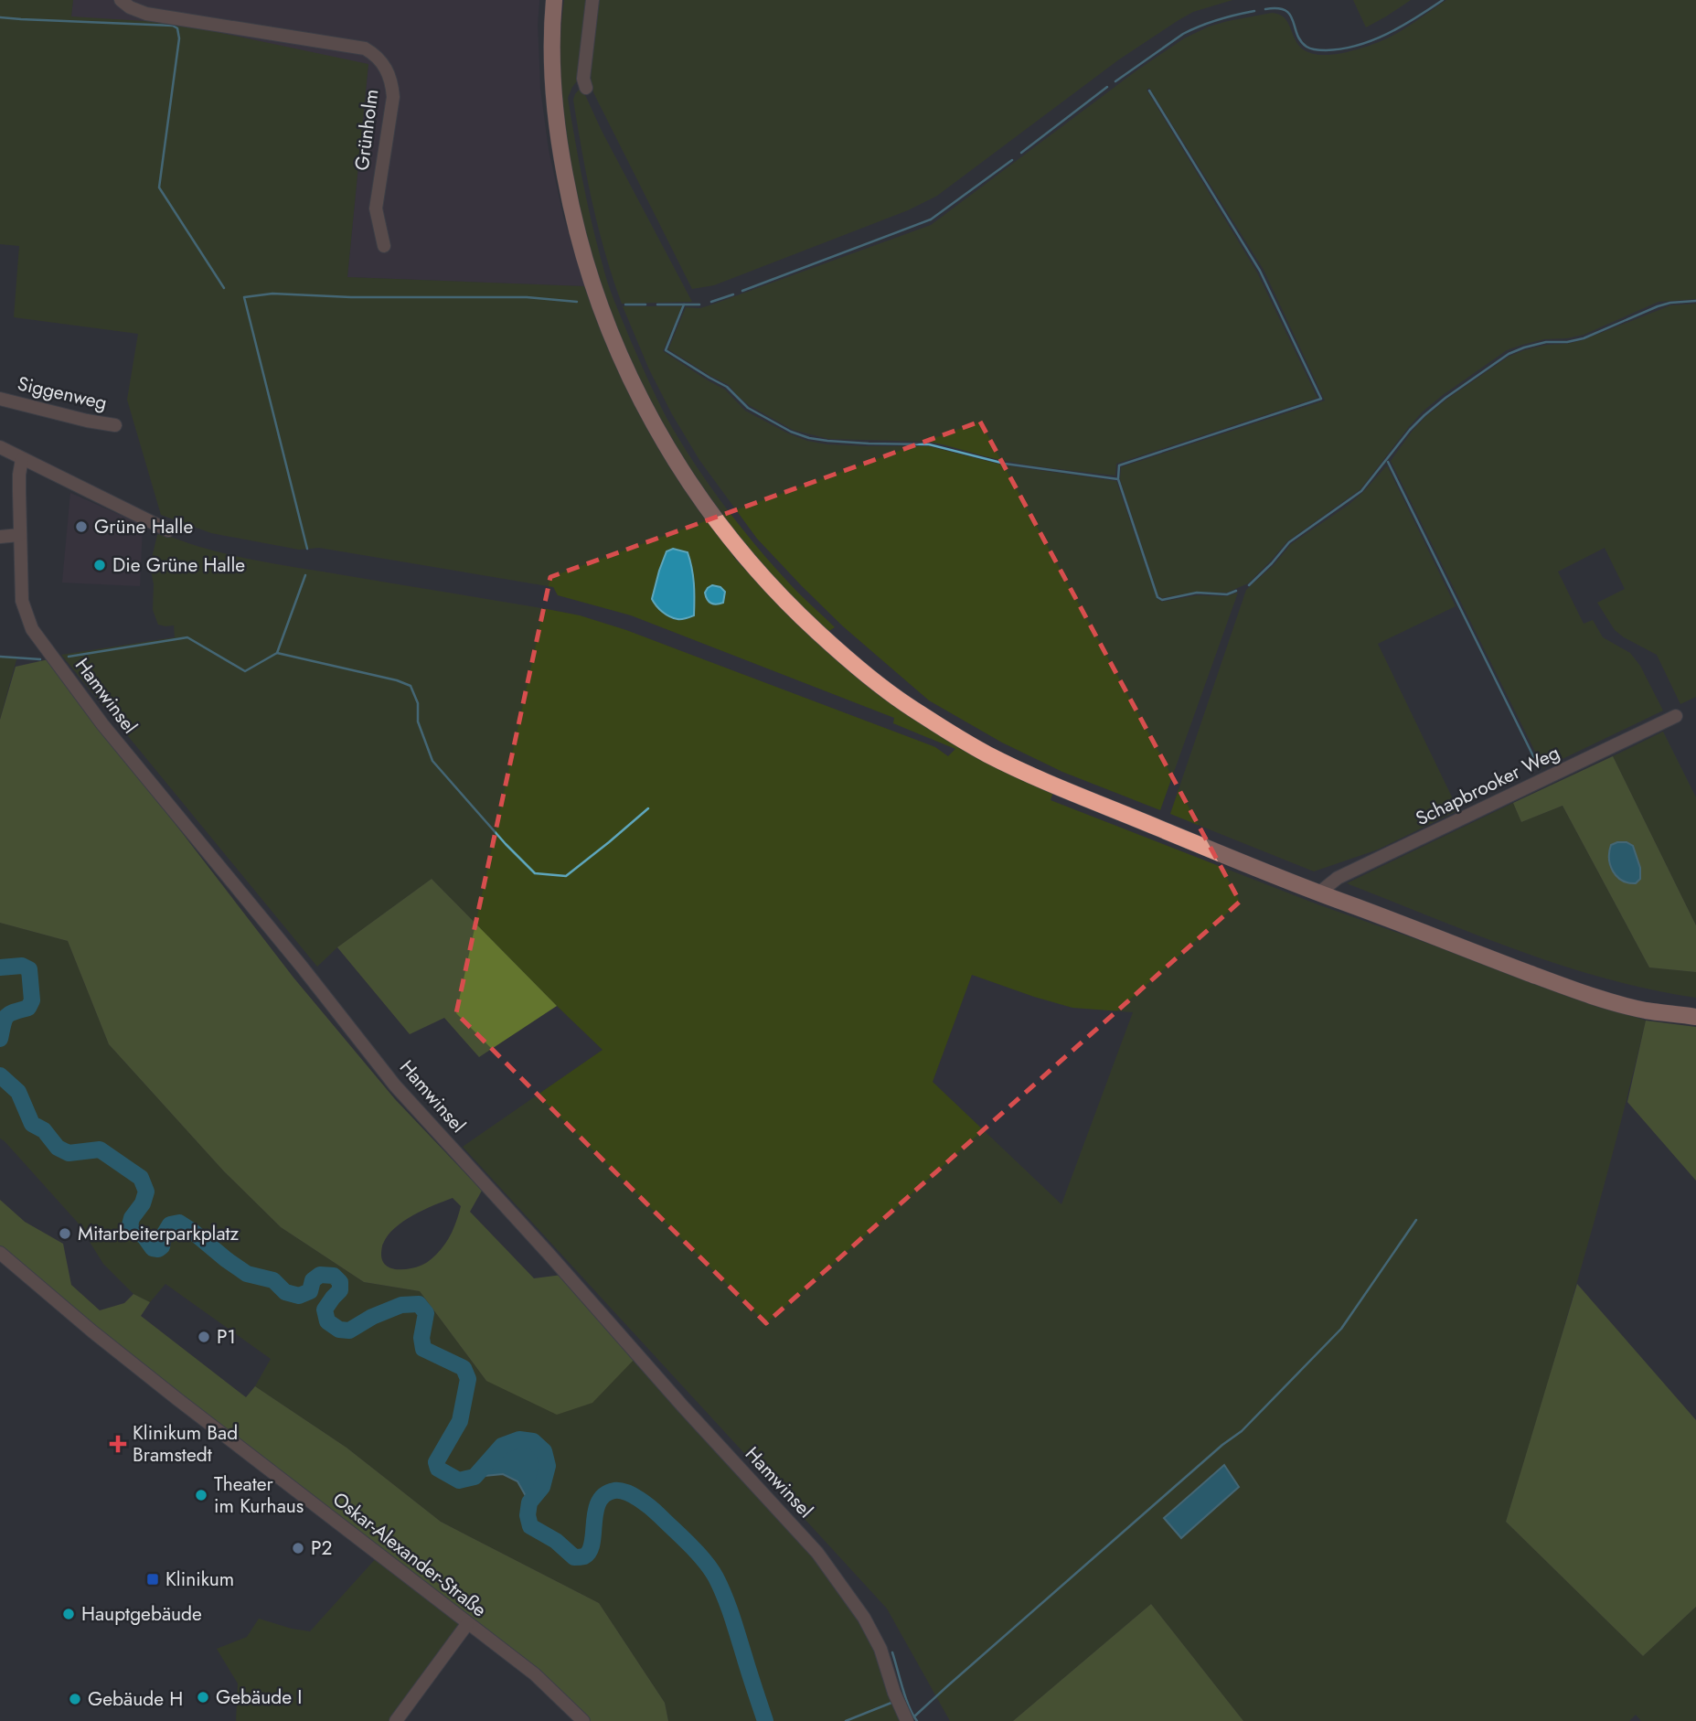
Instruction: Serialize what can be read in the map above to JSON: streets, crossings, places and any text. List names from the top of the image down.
{
  "streets": {
    "street": [
      "Grünholm",
      "Siggenweg",
      "Hamwinsel",
      "Schapbrooker Weg",
      "Oskar-Alexander-Straße"
    ]
  },
  "places": {
    "other": [
      "Grüne Halle",
      "Die Grüne Halle",
      "Mitarbeiterparkplatz",
      "P1",
      "Theater im Kurhaus",
      "P2",
      "Hauptgebäude",
      "Gebäude I",
      "Gebäude H"
    ],
    "health": ["Klinikum Bad Bramstedt"],
    "transit": ["Klinikum"]
  }
}
